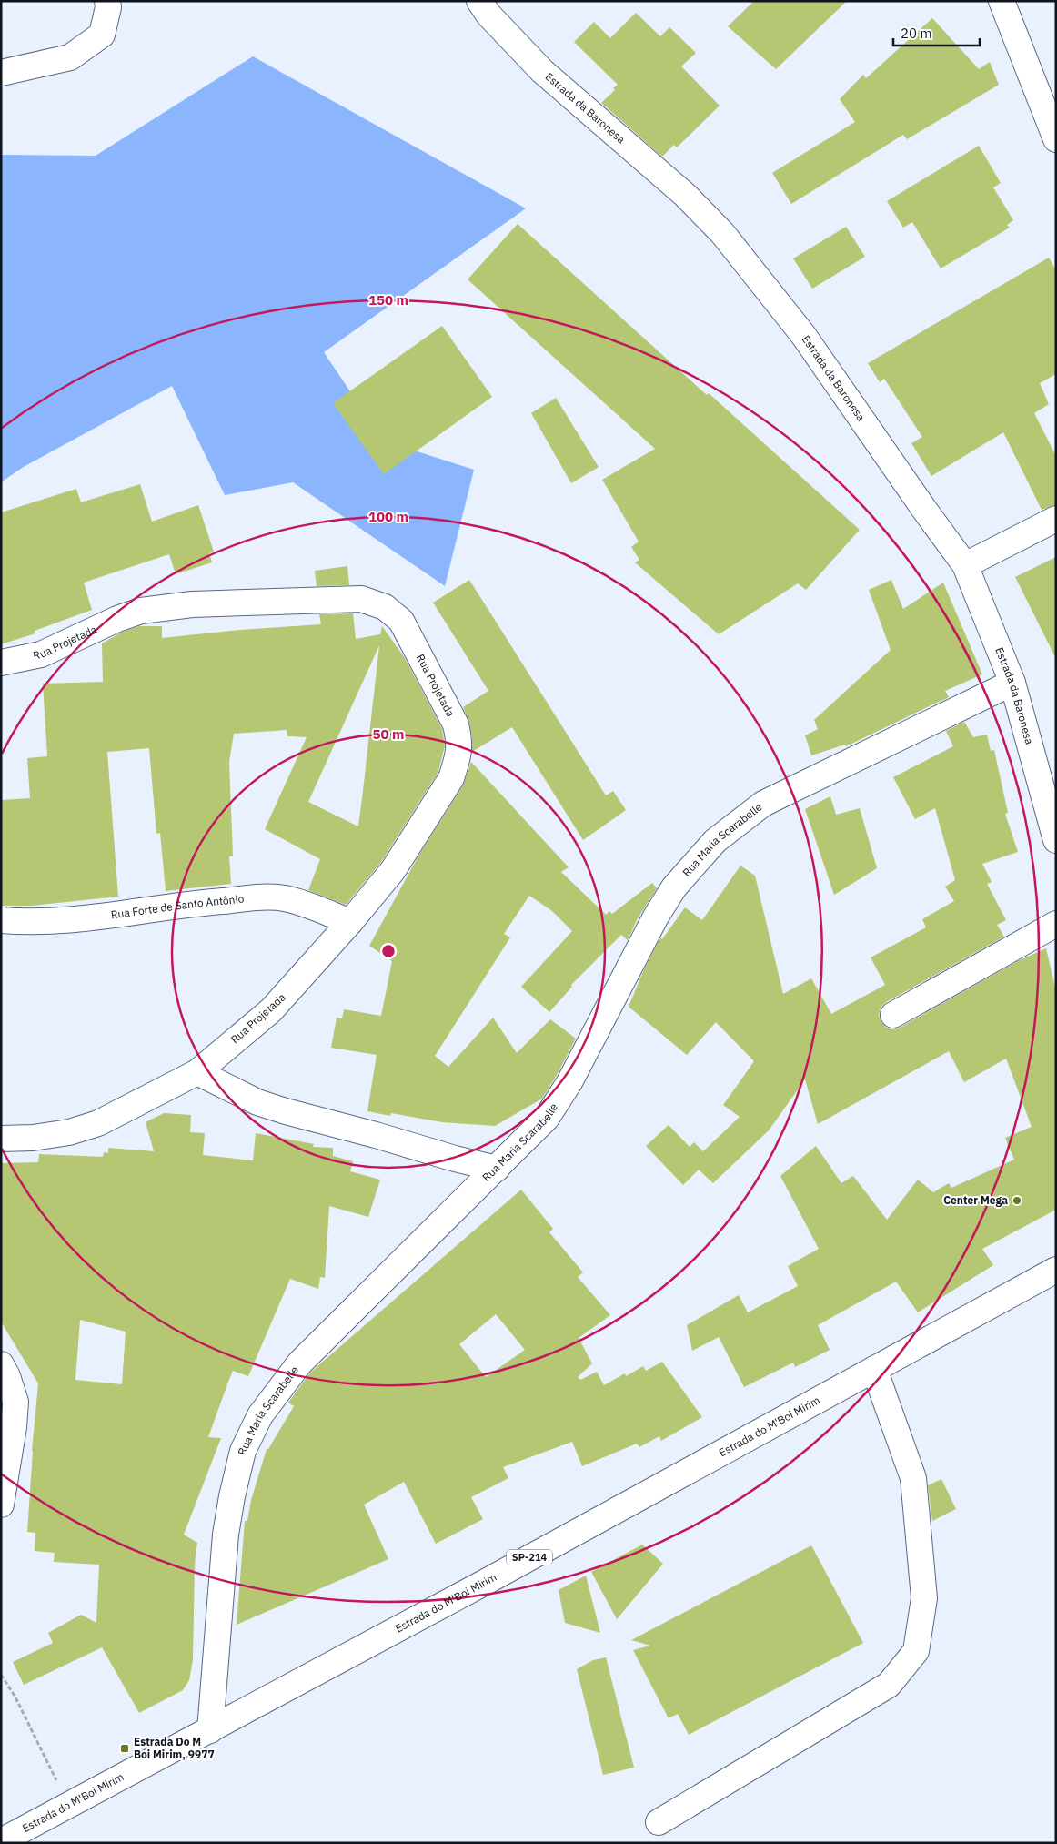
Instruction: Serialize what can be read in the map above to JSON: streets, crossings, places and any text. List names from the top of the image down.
{
  "streets": {
    "street": [
      "Estrada da Baronesa",
      "Rua Projetada",
      "Rua Maria Scarabelle",
      "Rua Forte de Santo Antônio",
      "Estrada do M'Boi Mirim",
      "SP-214"
    ]
  },
  "crossings": [
    ["Estrada da Baronesa", "Rua Maria Scarabelle"],
    ["Rua Projetada", "Rua Forte de Santo Antônio"],
    ["Rua Maria Scarabelle", "Estrada do M'Boi Mirim"]
  ],
  "places": {
    "other": ["Center Mega"],
    "transit": ["Estrada Do M Boi Mirim, 9977"]
  },
  "scale_bar": "20 m",
  "rings": ["150 m", "100 m", "50 m"]
}
